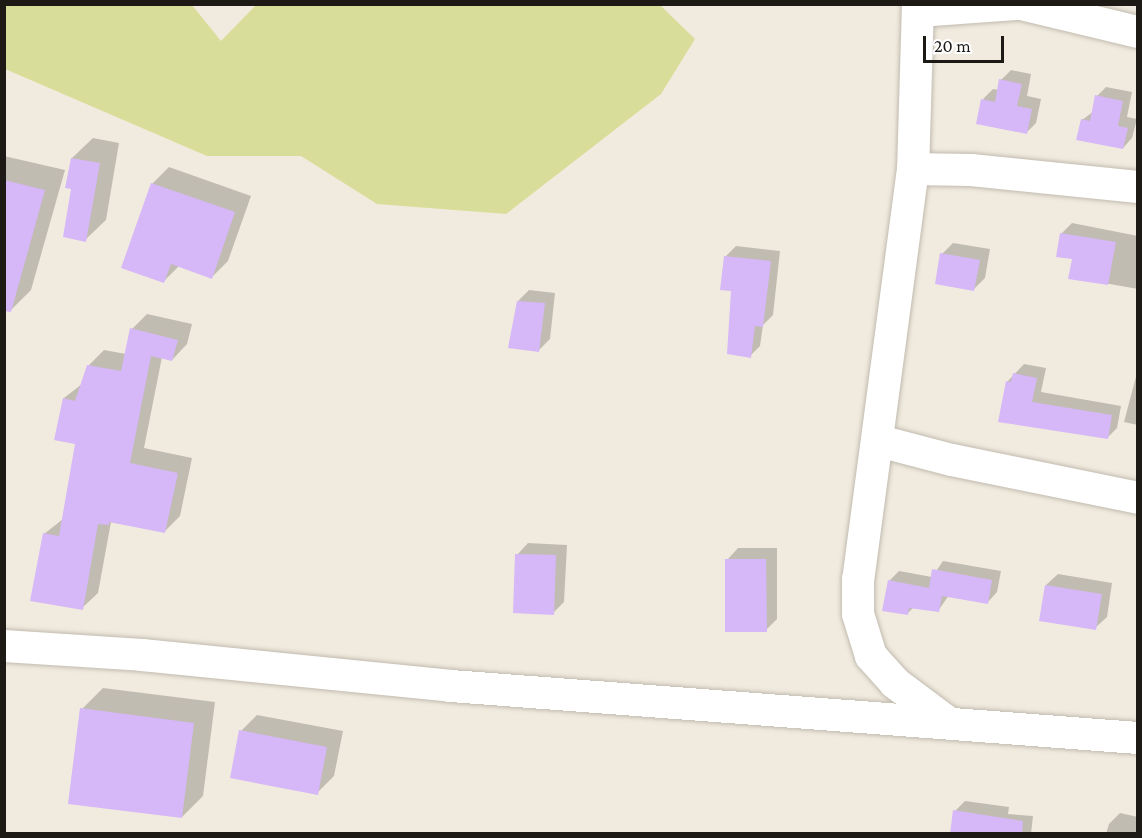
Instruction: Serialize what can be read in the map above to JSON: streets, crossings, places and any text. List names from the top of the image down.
{
  "scale_bar": "20 m"
}
